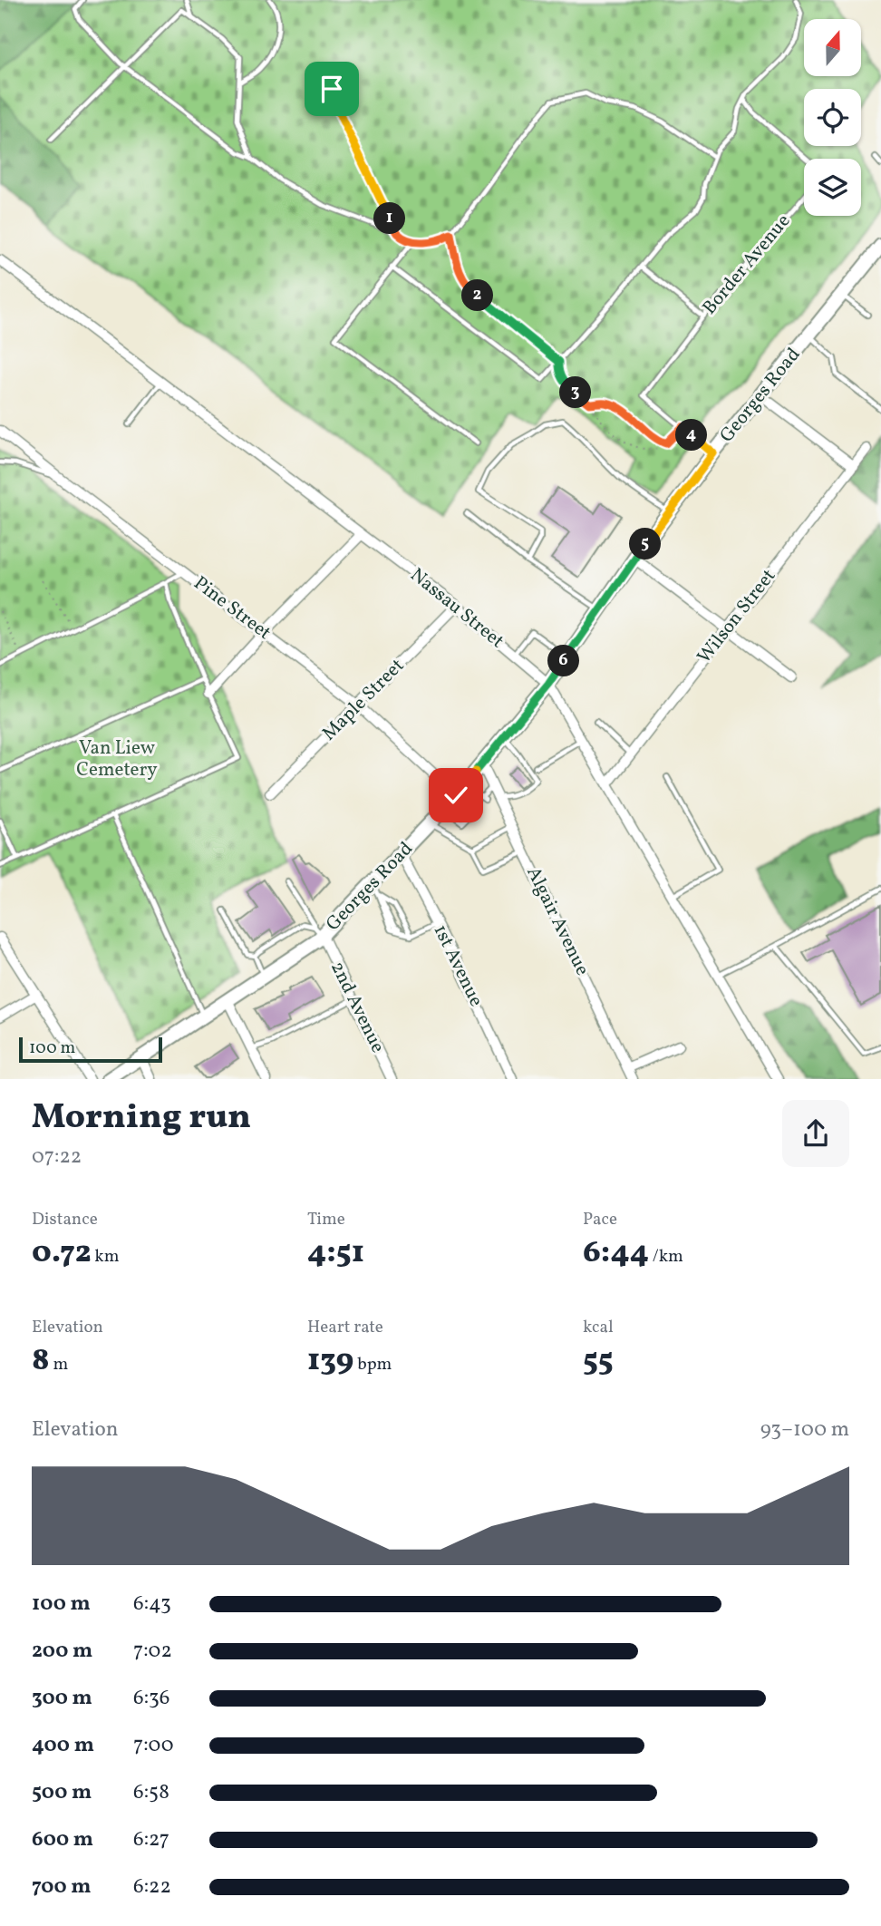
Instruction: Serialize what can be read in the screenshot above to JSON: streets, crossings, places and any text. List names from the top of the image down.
{
  "streets": {
    "street": [
      "Georges Road",
      "Pine Street",
      "Nassau Street",
      "Wilson Street",
      "Maple Street",
      "Algair Avenue",
      "1st Avenue",
      "2nd Avenue"
    ],
    "lane": ["Border Avenue"]
  },
  "crossings": [
    ["Georges Road", "Pine Street"],
    ["Georges Road", "Nassau Street"],
    ["Georges Road", "Algair Avenue"],
    ["Georges Road", "1st Avenue"],
    ["Georges Road", "2nd Avenue"],
    ["Pine Street", "Maple Street"],
    ["Nassau Street", "Wilson Street"],
    ["Nassau Street", "Maple Street"]
  ],
  "parks": ["Van Liew Cemetery"],
  "scale_bar": "100 m",
  "north": "top",
  "page": {
    "pins": [
      "1",
      "2",
      "3",
      "4",
      "5",
      "6"
    ],
    "scale": "100 m",
    "heading": ["Morning run", "07:22"],
    "stats": [
      ["Distance", "0.72 km"],
      ["Time", "4:51"],
      ["Pace", "6:44 /km"],
      ["Elevation", "8 m"],
      ["Heart rate", "139 bpm"],
      ["kcal", "55"]
    ],
    "chart": ["Elevation", "93–100 m"],
    "list": [
      {
        "name": "100 m",
        "note": "6:43"
      },
      {
        "name": "200 m",
        "note": "7:02"
      },
      {
        "name": "300 m",
        "note": "6:36"
      },
      {
        "name": "400 m",
        "note": "7:00"
      },
      {
        "name": "500 m",
        "note": "6:58"
      },
      {
        "name": "600 m",
        "note": "6:27"
      },
      {
        "name": "700 m",
        "note": "6:22"
      }
    ]
  }
}
